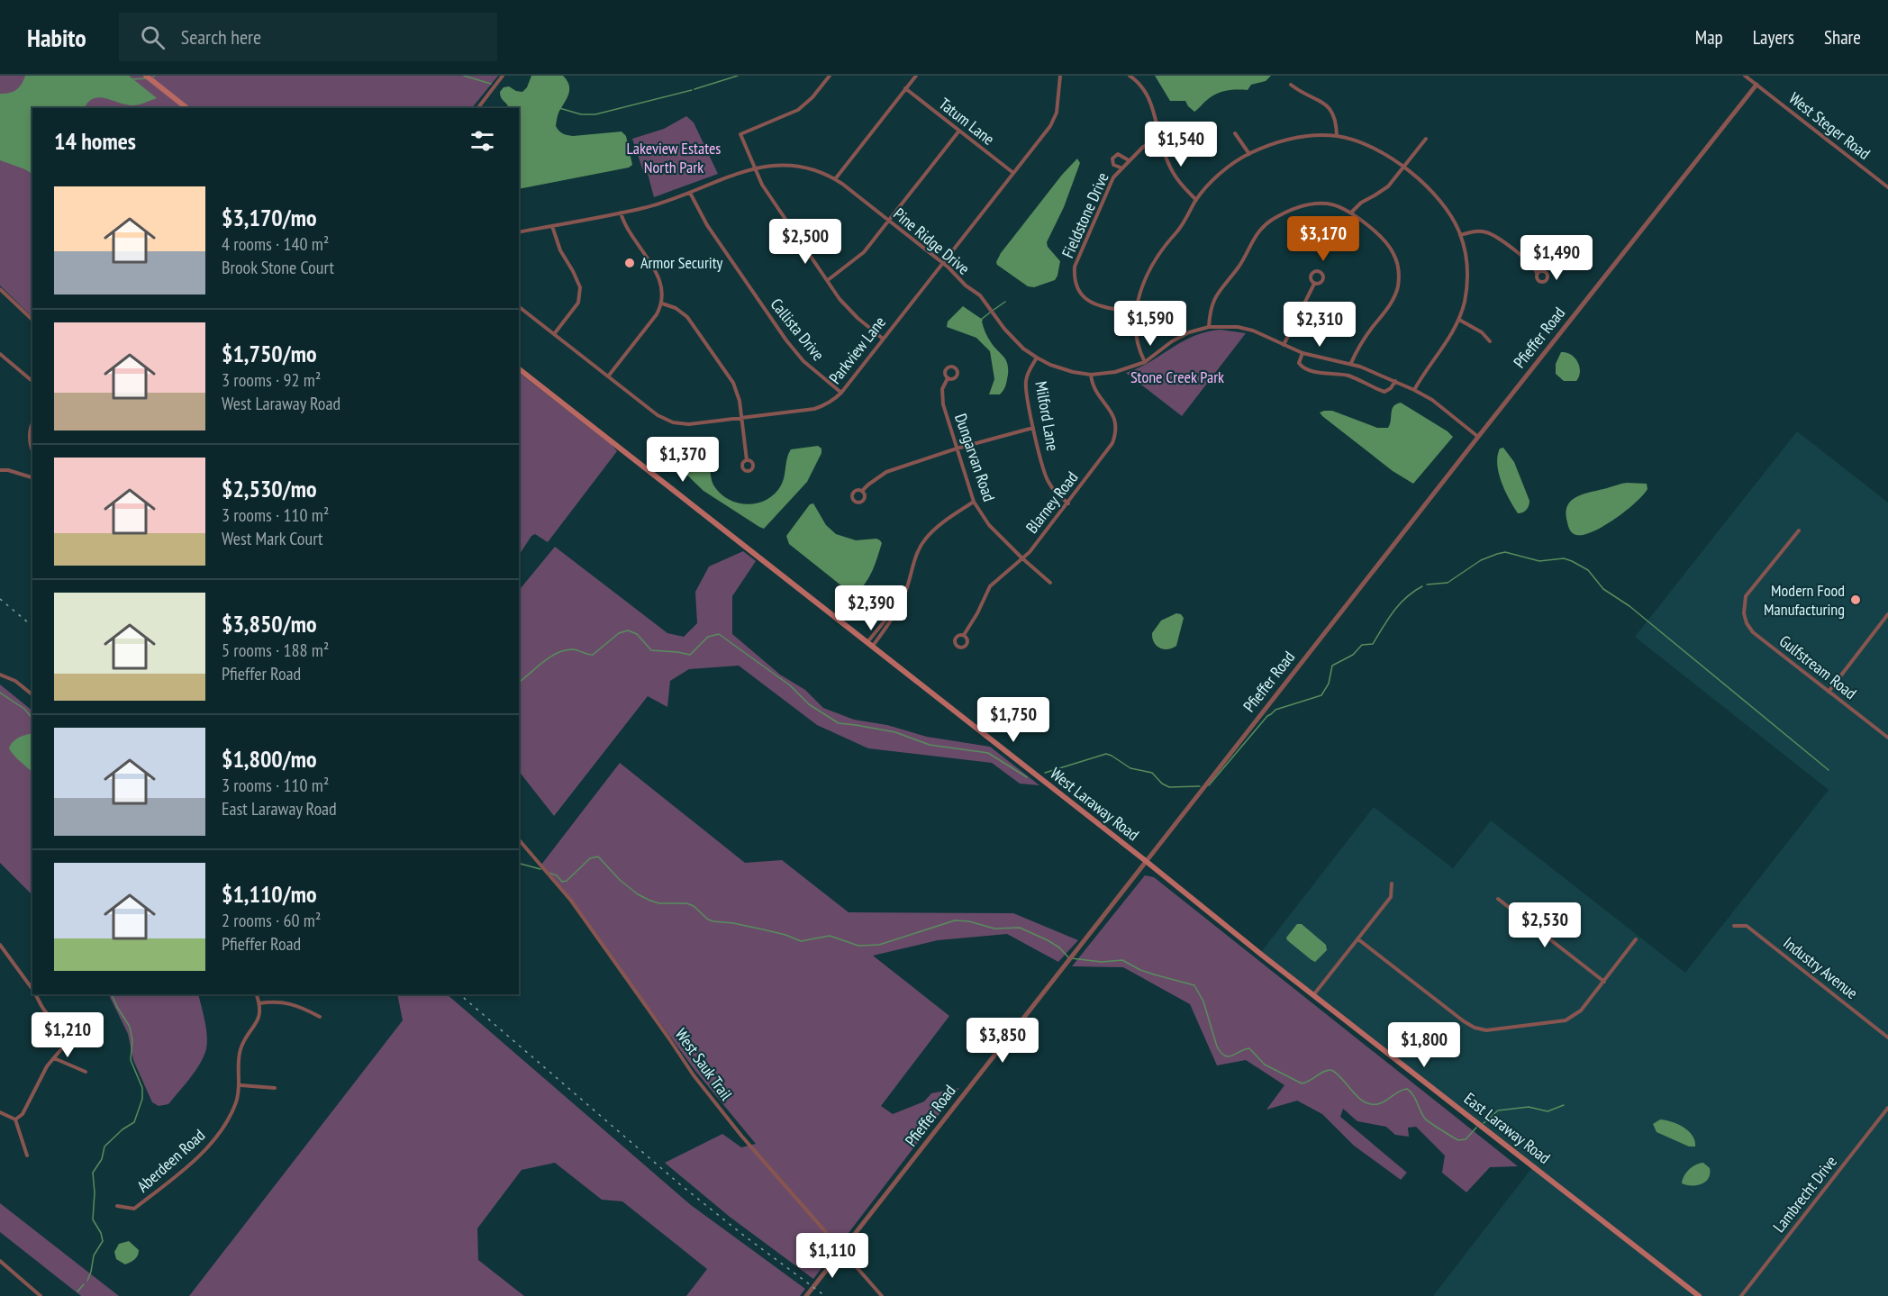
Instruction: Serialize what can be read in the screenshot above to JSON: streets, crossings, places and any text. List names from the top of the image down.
{
  "streets": {
    "main road": ["West Laraway Road", "East Laraway Road"],
    "street": [
      "Tatum Lane",
      "West Steger Road",
      "Fieldstone Drive",
      "Pine Ridge Drive",
      "Callista Drive",
      "Pfieffer Road",
      "Parkview Lane",
      "Milford Lane",
      "Dungarvan Road",
      "Blarney Road",
      "Gulfstream Road",
      "Industry Avenue",
      "West Sauk Trail",
      "Aberdeen Road",
      "Lambrecht Drive"
    ]
  },
  "crossings": [
    ["Tatum Lane", "Parkview Lane"],
    ["West Steger Road", "Pfieffer Road"],
    ["Pine Ridge Drive", "Callista Drive"],
    ["Pine Ridge Drive", "Pfieffer Road"],
    ["Pine Ridge Drive", "Parkview Lane"],
    ["Pine Ridge Drive", "Milford Lane"],
    ["Pine Ridge Drive", "Blarney Road"],
    ["Callista Drive", "Parkview Lane"],
    ["Pfieffer Road", "West Laraway Road"],
    ["Pfieffer Road", "West Sauk Trail"],
    ["Pfieffer Road", "East Laraway Road"],
    ["Milford Lane", "Blarney Road"],
    ["Dungarvan Road", "Blarney Road"],
    ["West Laraway Road", "East Laraway Road"]
  ],
  "parks": ["Lakeview Estates North Park", "Stone Creek Park"],
  "places": ["Armor Security", "Modern Food Manufacturing"],
  "page": {
    "header": "Habito",
    "search": "Search here",
    "nav": ["Map", "Layers", "Share"],
    "heading": "14 homes",
    "price": [
      "$1,540",
      "$3,170",
      "$2,500",
      "$1,490",
      "$1,590",
      "$2,310",
      "$1,370",
      "$2,390",
      "$1,750",
      "$2,530",
      "$1,210",
      "$3,850",
      "$1,800",
      "$1,110"
    ],
    "list": [
      {
        "name": "$3,170/mo",
        "note": "4 rooms · 140 m² · Brook Stone Court"
      },
      {
        "name": "$1,750/mo",
        "note": "3 rooms · 92 m² · West Laraway Road"
      },
      {
        "name": "$2,530/mo",
        "note": "3 rooms · 110 m² · West Mark Court"
      },
      {
        "name": "$3,850/mo",
        "note": "5 rooms · 188 m² · Pfieffer Road"
      },
      {
        "name": "$1,800/mo",
        "note": "3 rooms · 110 m² · East Laraway Road"
      },
      {
        "name": "$1,110/mo",
        "note": "2 rooms · 60 m² · Pfieffer Road"
      }
    ]
  }
}
